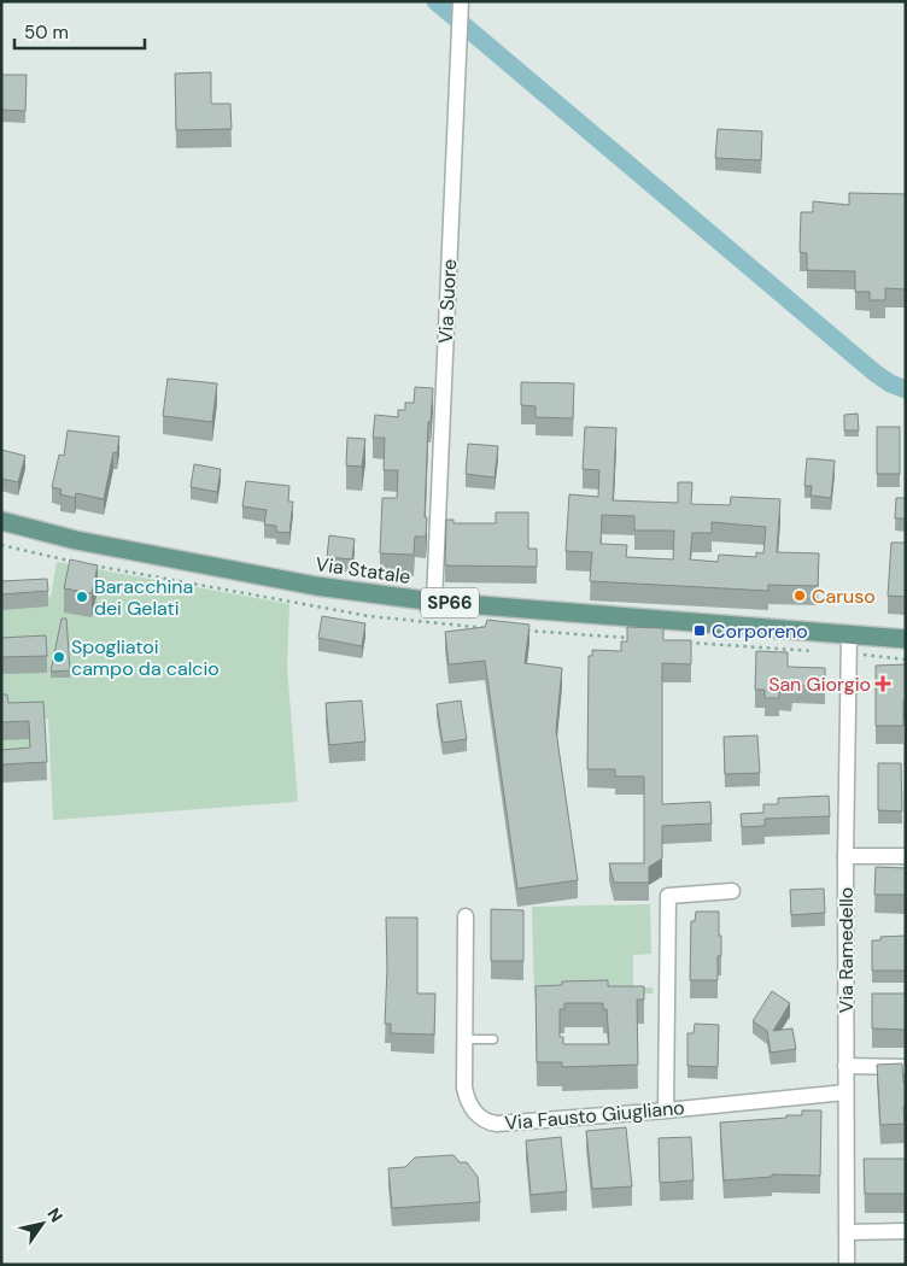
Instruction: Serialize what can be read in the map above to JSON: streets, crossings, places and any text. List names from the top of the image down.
{
  "streets": {
    "main road": ["Via Statale", "SP66"],
    "street": ["Via Suore", "Via Ramedello", "Via Fausto Giugliano"]
  },
  "crossings": [
    ["Via Suore", "Via Statale"],
    ["Via Statale", "Via Ramedello"],
    ["Via Ramedello", "Via Fausto Giugliano"]
  ],
  "places": {
    "other": ["Caruso", "Baracchina dei Gelati", "Spogliatoi campo da calcio"],
    "transit": ["Corporeno"],
    "health": ["San Giorgio"]
  },
  "scale_bar": "50 m",
  "north": "top right"
}
